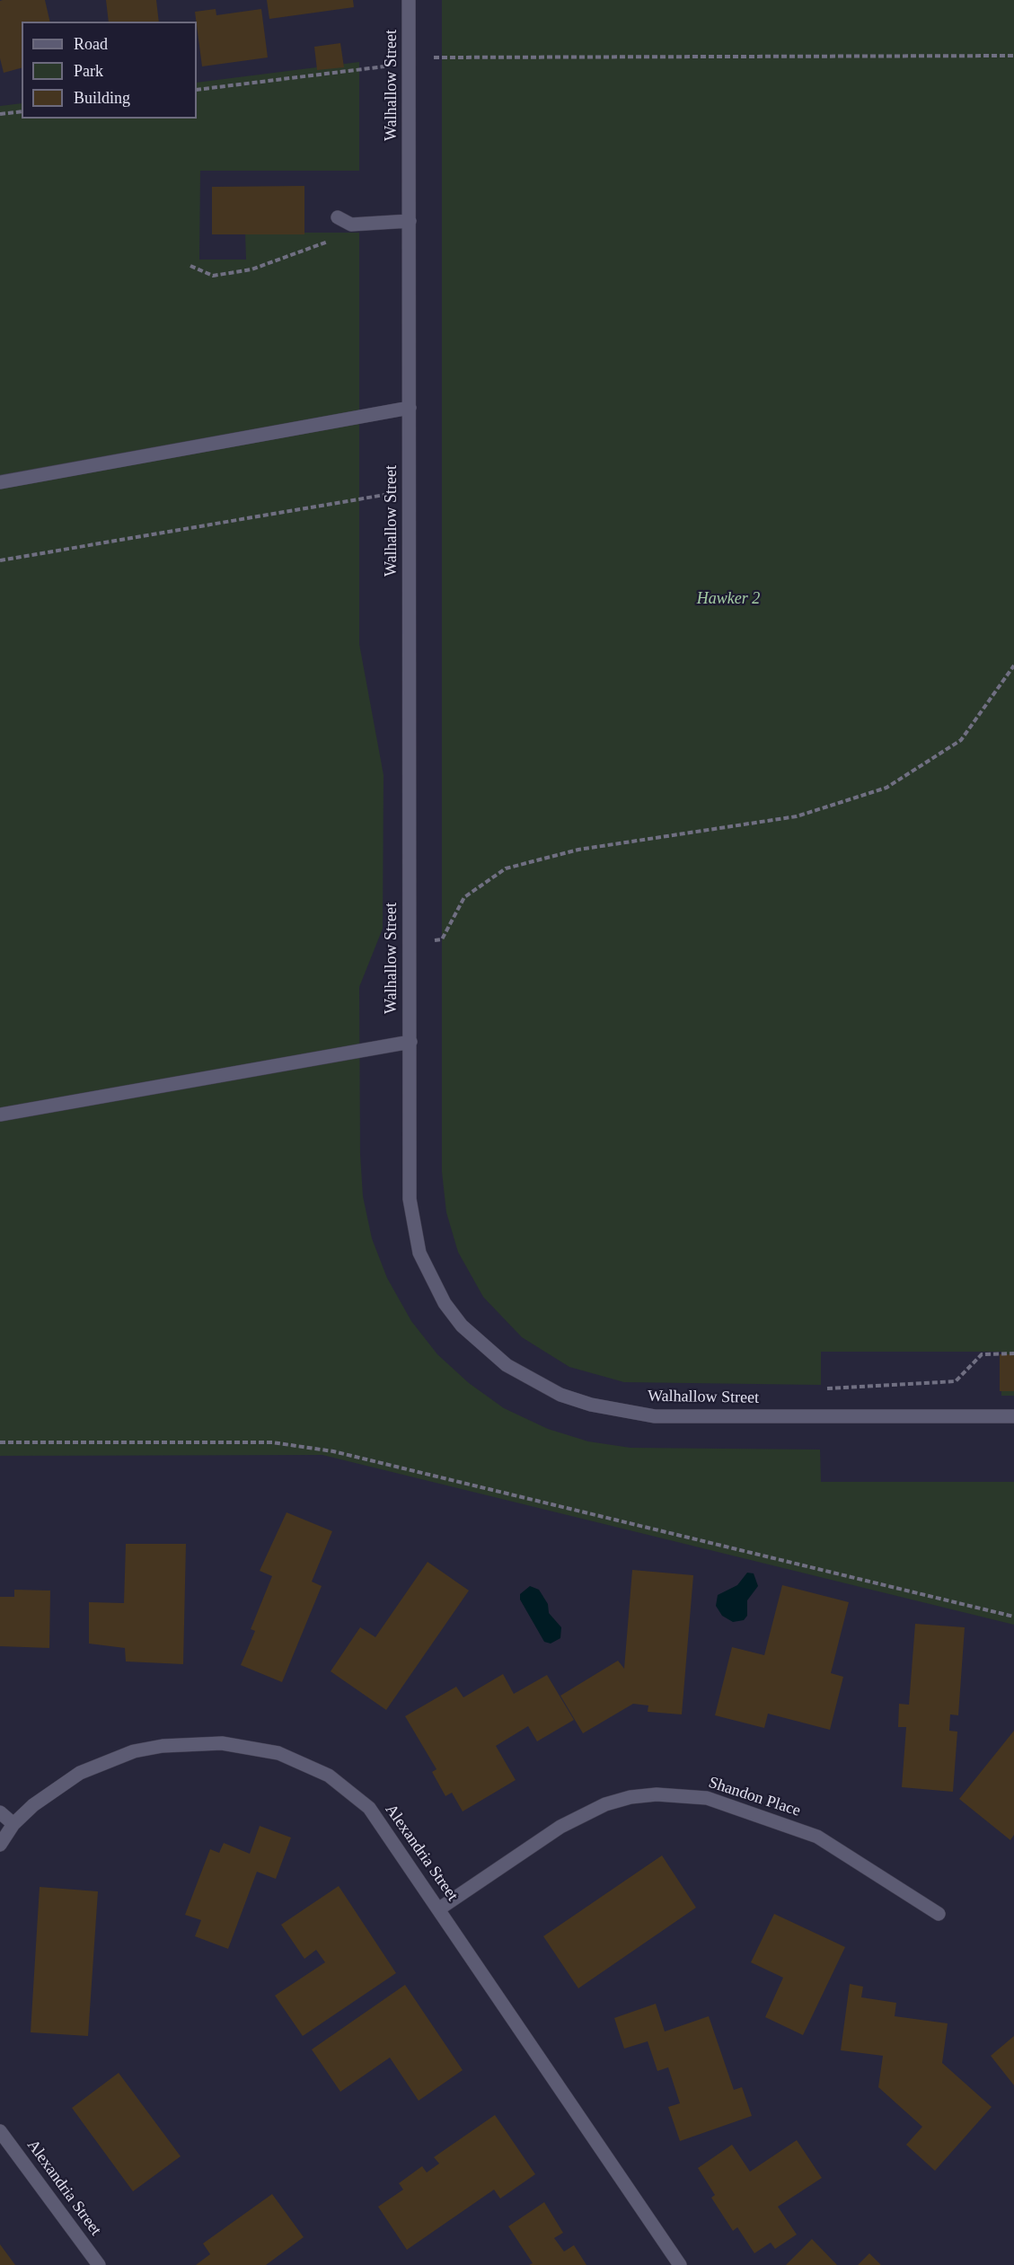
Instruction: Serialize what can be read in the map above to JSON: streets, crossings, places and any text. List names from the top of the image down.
{
  "streets": {
    "street": ["Walhallow Street", "Shandon Place", "Alexandria Street"]
  },
  "crossings": [
    ["Shandon Place", "Alexandria Street"]
  ],
  "parks": ["Hawker 2"],
  "legend": ["Road", "Park", "Building"]
}
